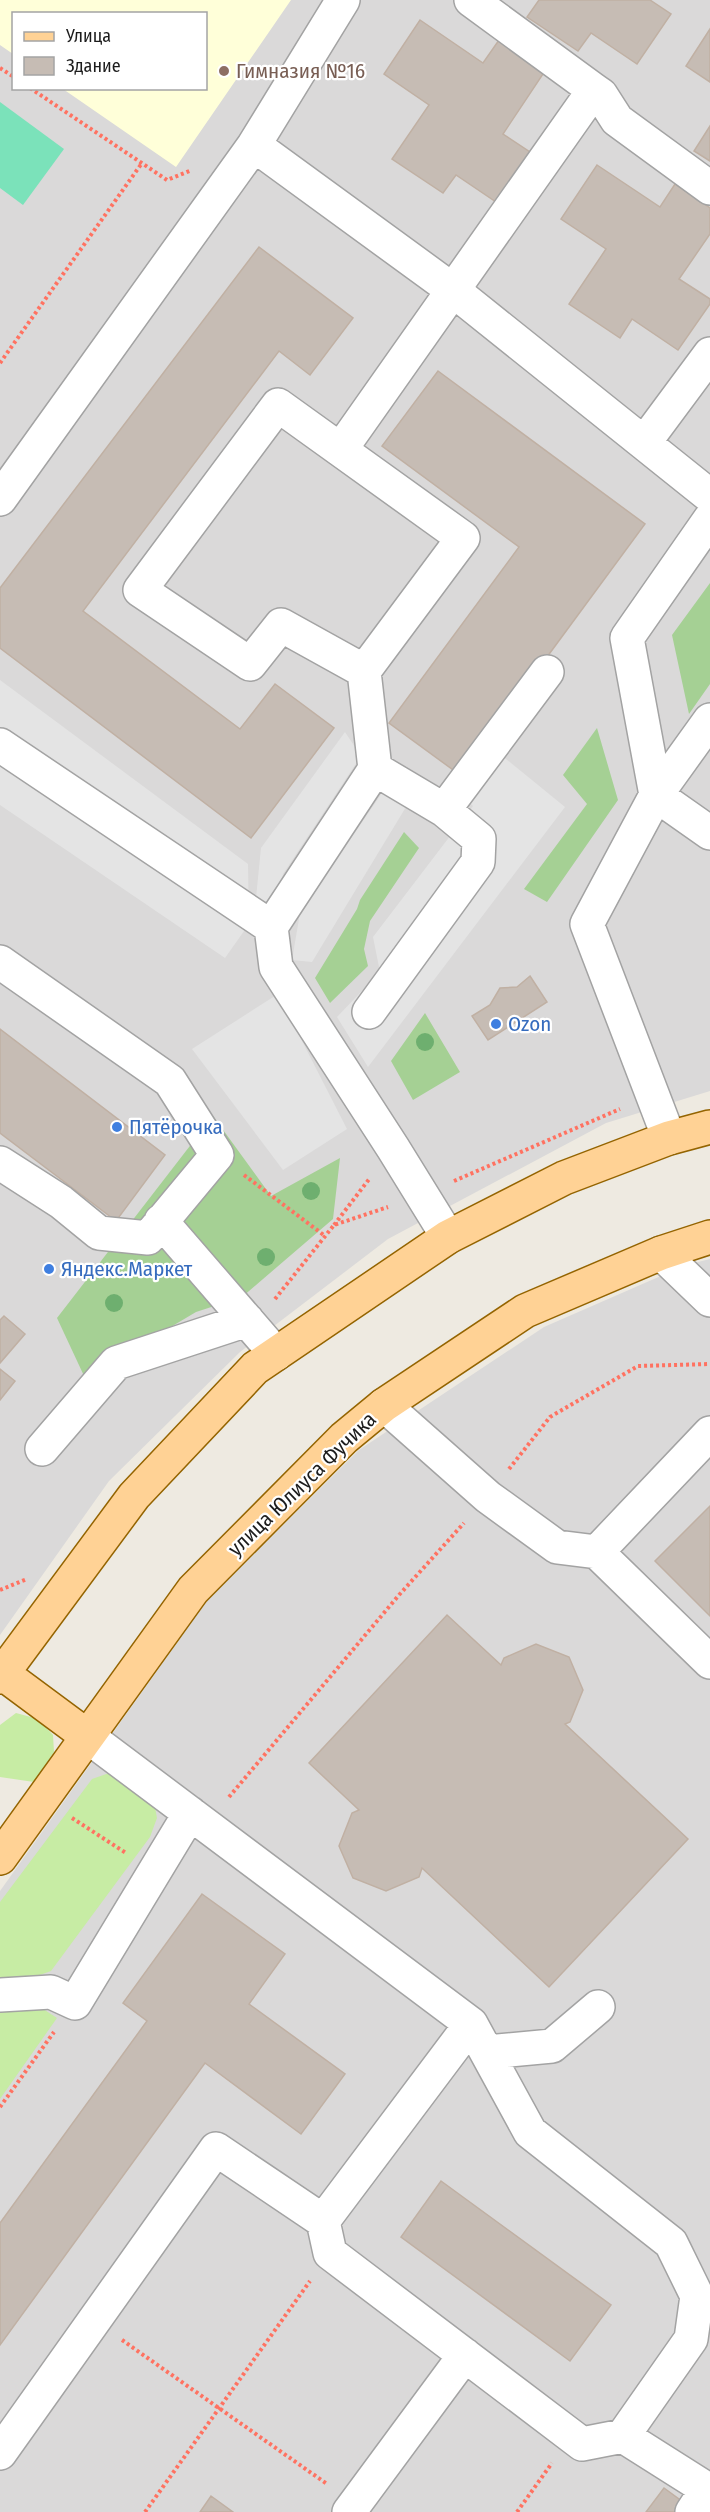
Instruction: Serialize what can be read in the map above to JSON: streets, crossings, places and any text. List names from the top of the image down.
{
  "streets": {
    "main road": ["улица Юлиуса Фучика"]
  },
  "places": [
    "Гимназия №16",
    "Ozon",
    "Пятёрочка",
    "Яндекс.Маркет"
  ],
  "legend": ["Улица", "Здание"]
}
